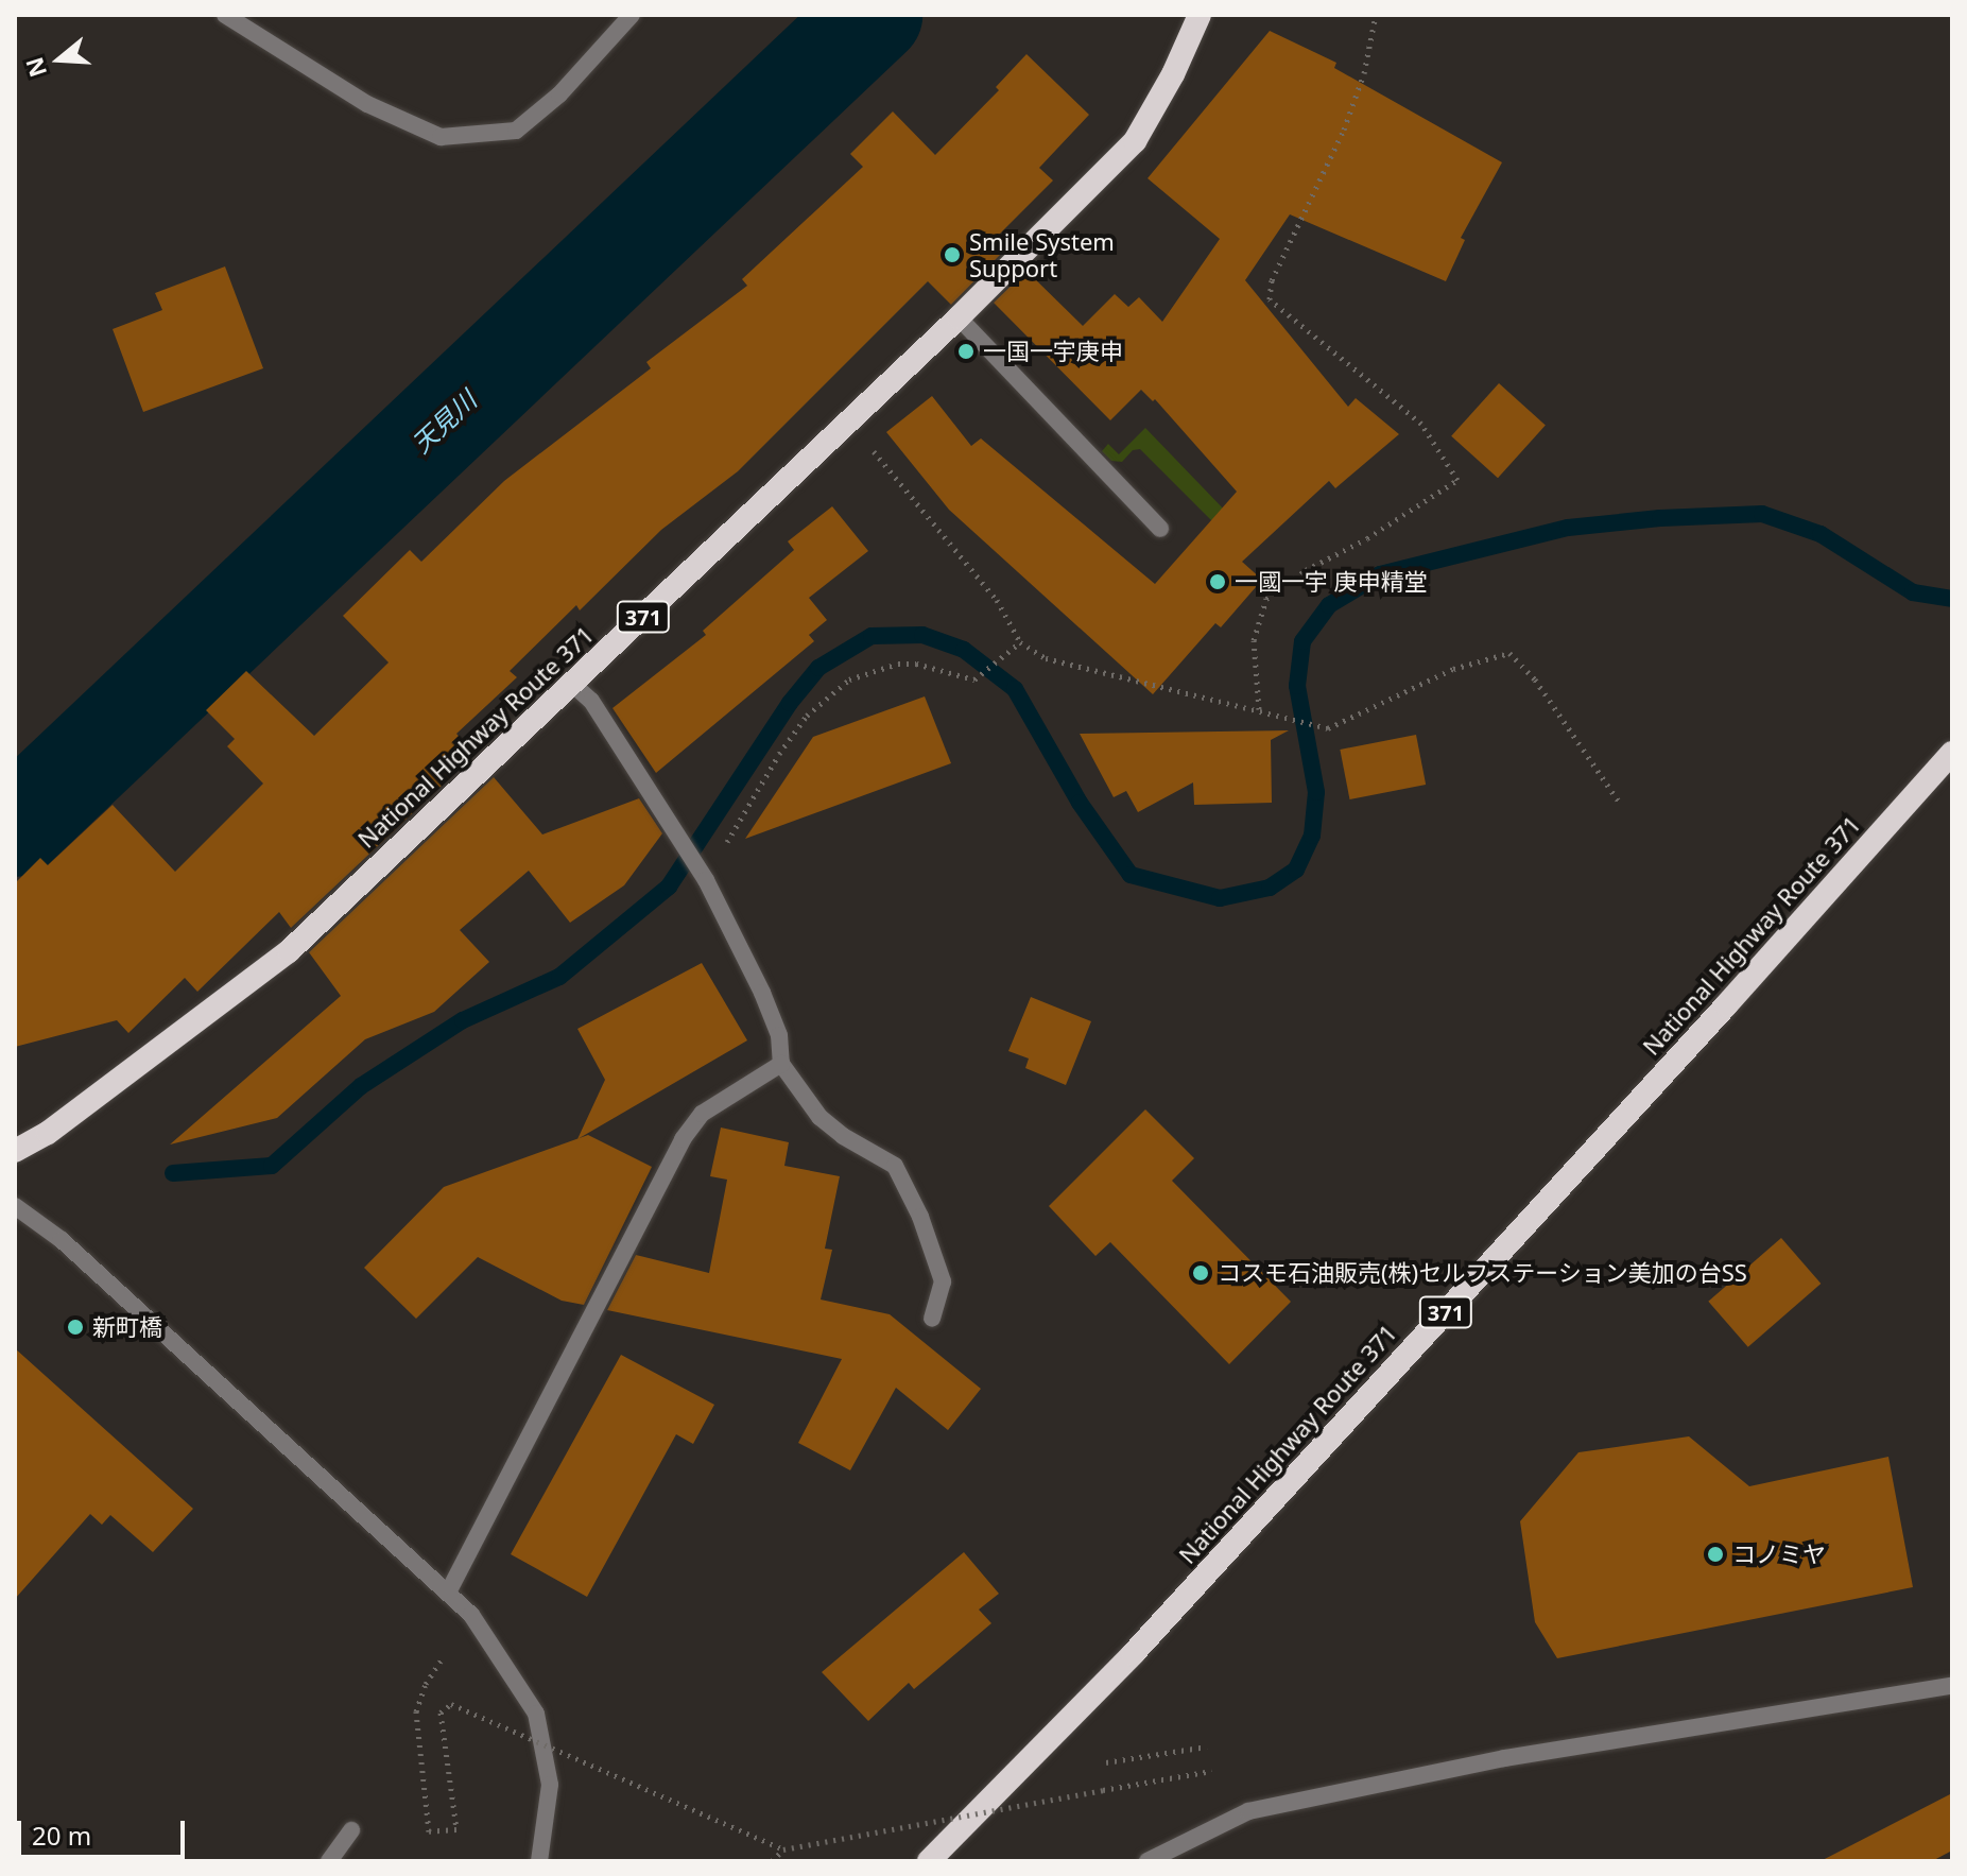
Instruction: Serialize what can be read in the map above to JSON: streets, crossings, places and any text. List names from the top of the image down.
{
  "streets": {
    "highway": ["371", "National Highway Route 371"]
  },
  "water": ["天見川"],
  "places": [
    "Smile System Support",
    "一国一宇庚申",
    "一國一宇 庚申精堂",
    "コスモ石油販売(株)セルフステーション美加の台SS",
    "新町橋",
    "コノミヤ"
  ],
  "scale_bar": "20 m",
  "north": "left"
}
